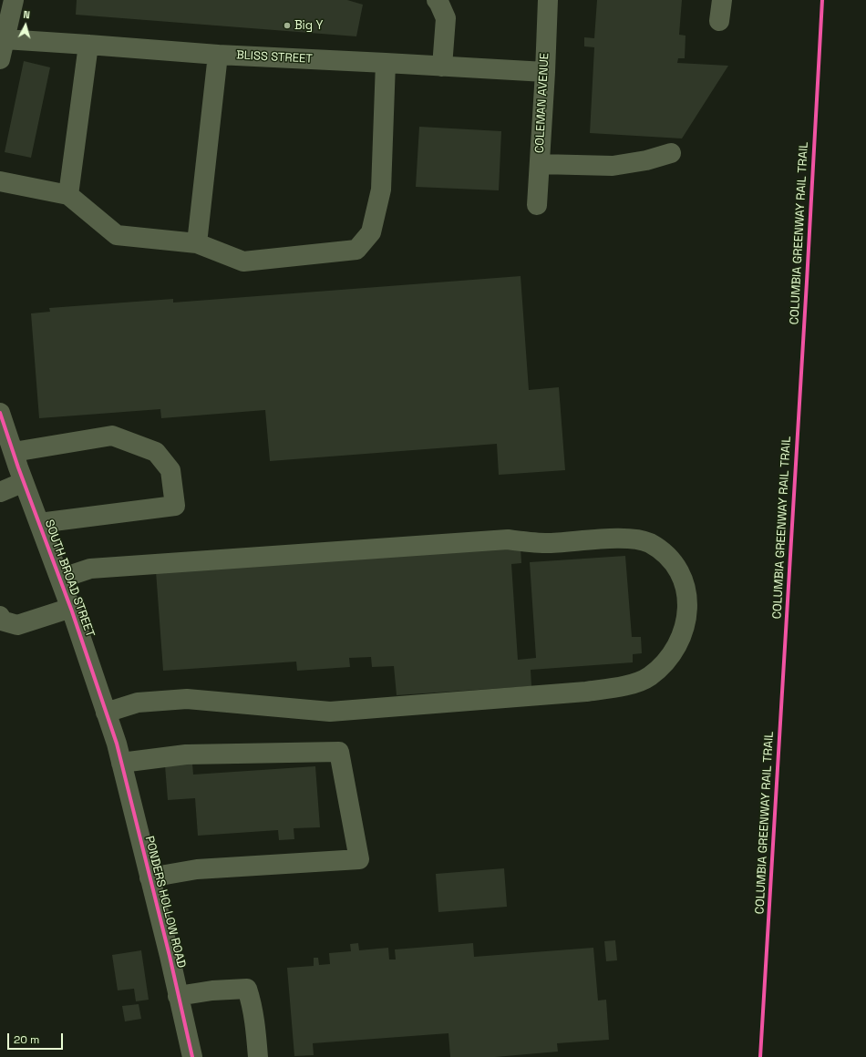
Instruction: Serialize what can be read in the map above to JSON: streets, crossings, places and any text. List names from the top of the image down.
{
  "streets": {
    "street": [
      "BLISS STREET",
      "COLEMAN AVENUE",
      "SOUTH BROAD STREET",
      "PONDERS HOLLOW ROAD"
    ],
    "cycle path": ["COLUMBIA GREENWAY RAIL TRAIL"]
  },
  "crossings": [
    ["BLISS STREET", "COLEMAN AVENUE"],
    ["SOUTH BROAD STREET", "PONDERS HOLLOW ROAD"]
  ],
  "places": ["Big Y"],
  "scale_bar": "20 m",
  "north": "top"
}
